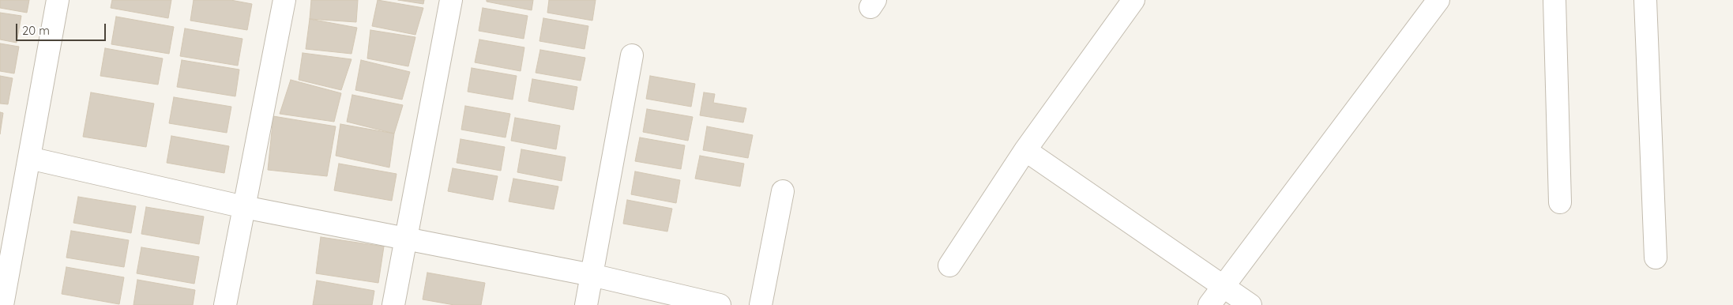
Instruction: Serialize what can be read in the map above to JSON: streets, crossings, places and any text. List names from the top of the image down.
{
  "scale_bar": "20 m"
}
